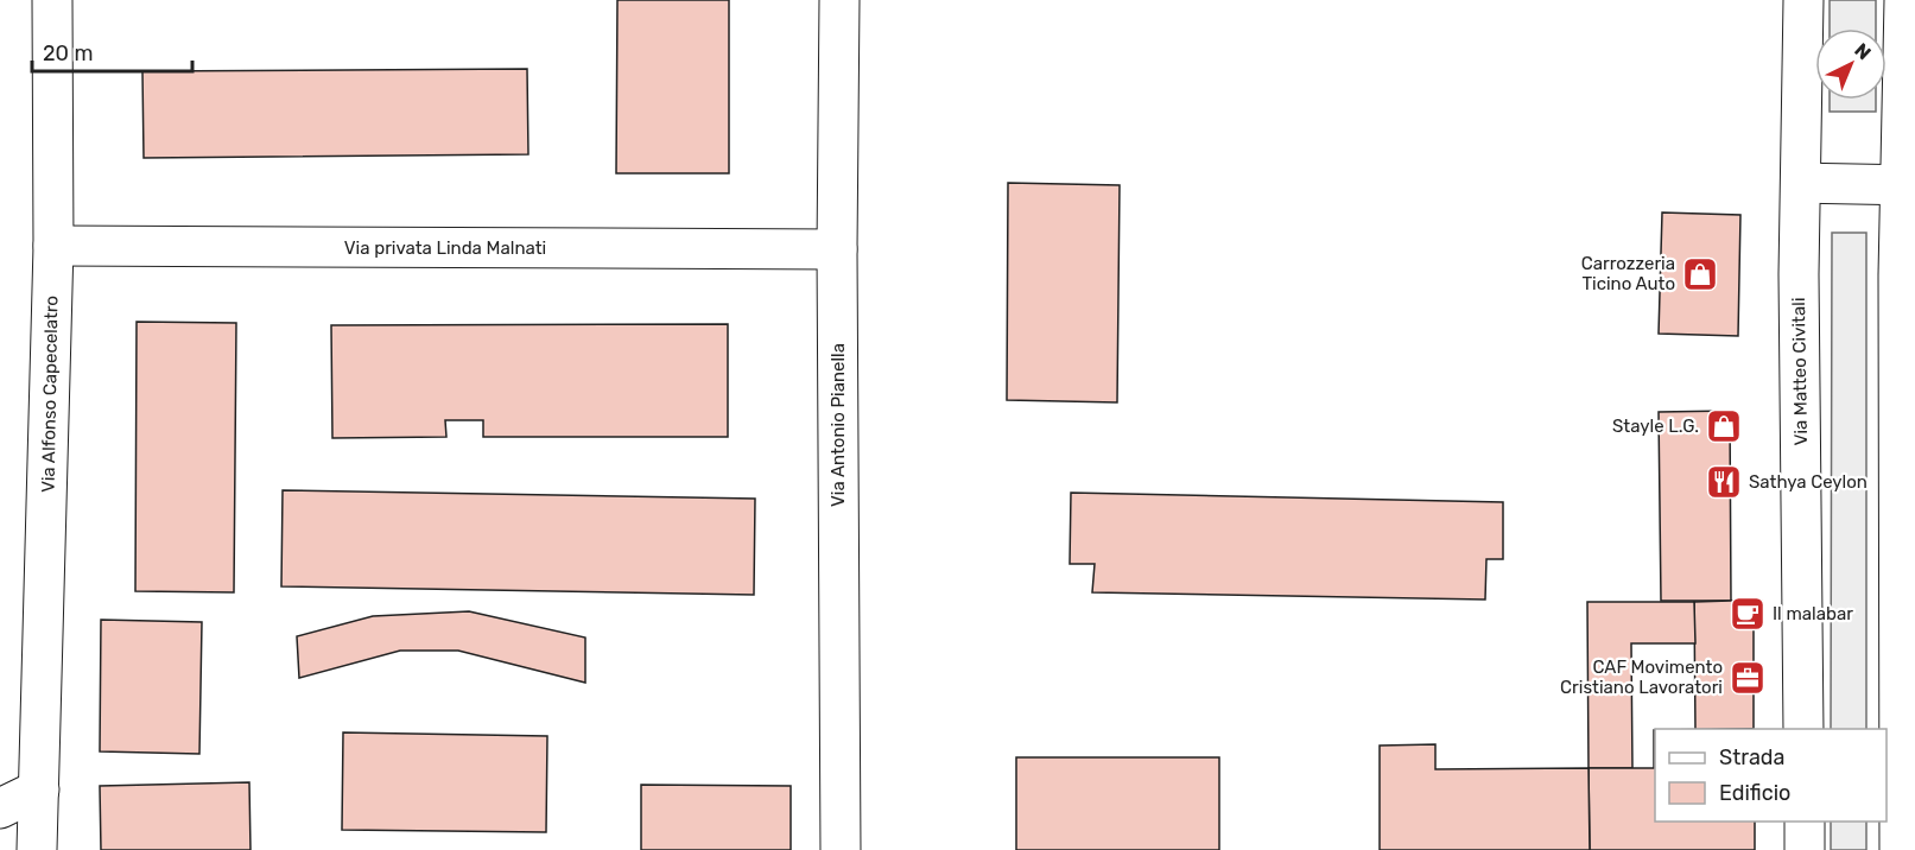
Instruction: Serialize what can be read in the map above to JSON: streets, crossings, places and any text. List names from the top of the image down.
{
  "streets": {
    "street": [
      "Via privata Linda Malnati",
      "Via Matteo Civitali",
      "Via Alfonso Capecelatro",
      "Via Antonio Pianella"
    ]
  },
  "crossings": [
    ["Via privata Linda Malnati", "Via Alfonso Capecelatro"],
    ["Via privata Linda Malnati", "Via Antonio Pianella"]
  ],
  "places": {
    "shop": ["Carrozzeria Ticino Auto", "Stayle L.G."],
    "restaurant": ["Sathya Ceylon"],
    "cafe": ["Il malabar"],
    "office": ["CAF Movimento Cristiano Lavoratori"]
  },
  "legend": ["Strada", "Edificio"],
  "scale_bar": "20 m",
  "north": "top right"
}
